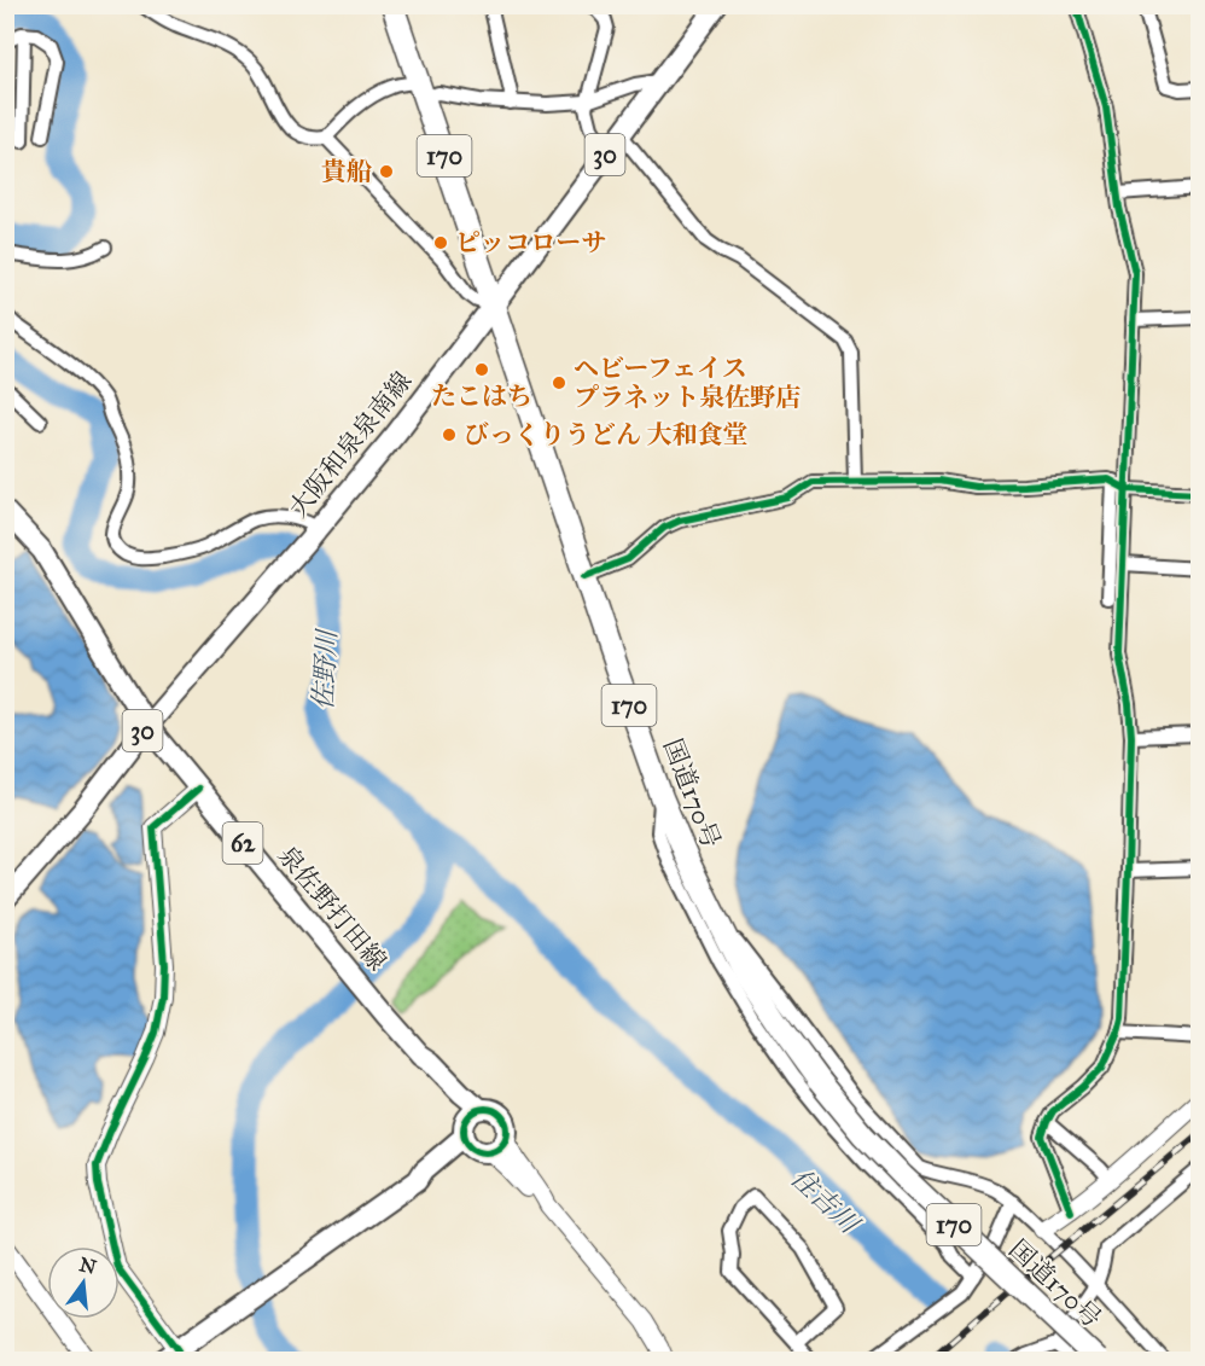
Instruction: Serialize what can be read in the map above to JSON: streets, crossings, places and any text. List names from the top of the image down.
{
  "streets": {
    "highway": ["170", "国道170号"],
    "main road": [
      "30",
      "大阪和泉泉南線",
      "62",
      "泉佐野打田線"
    ]
  },
  "crossings": [
    ["大阪和泉泉南線", "国道170号"],
    ["大阪和泉泉南線", "泉佐野打田線"]
  ],
  "water": ["佐野川", "住吉川"],
  "places": [
    "貴船",
    "ピッコローサ",
    "たこはち",
    "ヘビーフェイス プラネット泉佐野店",
    "びっくりうどん 大和食堂"
  ],
  "north": "top"
}
